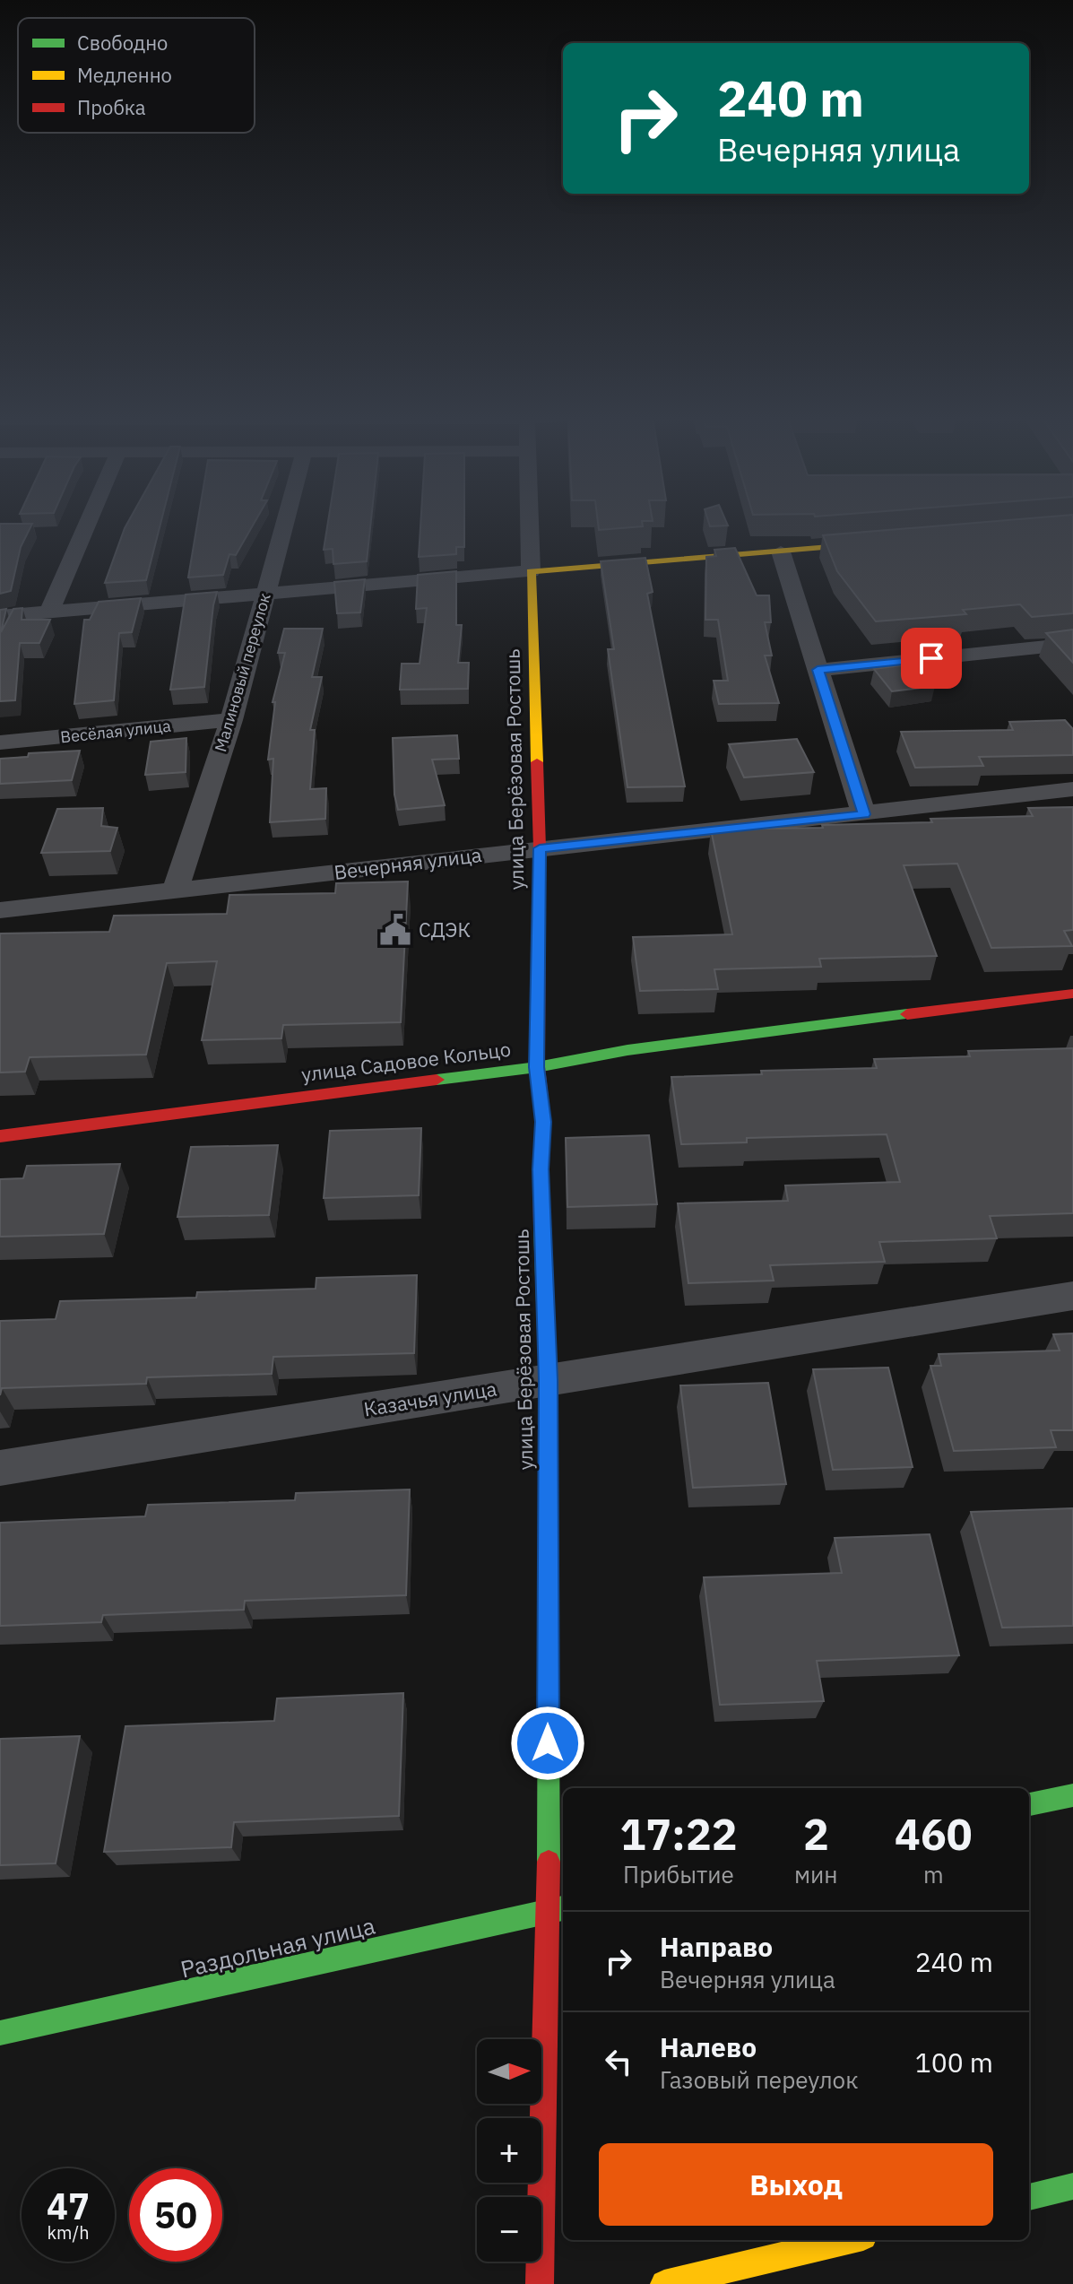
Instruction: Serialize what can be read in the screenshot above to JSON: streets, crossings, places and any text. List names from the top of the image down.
{
  "streets": {
    "street": [
      "Малиновый переулок",
      "Весёлая улица",
      "улица Берёзовая Ростошь",
      "Вечерняя улица",
      "улица Садовое Кольцо",
      "Казачья улица",
      "Раздольная улица"
    ]
  },
  "crossings": [
    ["Малиновый переулок", "Весёлая улица"],
    ["Малиновый переулок", "Вечерняя улица"],
    ["улица Берёзовая Ростошь", "Вечерняя улица"],
    ["улица Берёзовая Ростошь", "улица Садовое Кольцо"],
    ["улица Берёзовая Ростошь", "Казачья улица"],
    ["улица Берёзовая Ростошь", "Раздольная улица"]
  ],
  "places": {
    "public building": ["СДЭК"]
  },
  "legend": ["Свободно", "Медленно", "Пробка"],
  "north": "right",
  "page": {
    "turn": ["240 m", "Вечерняя улица"],
    "eta": [
      "17:22",
      "Прибытие",
      "2",
      "мин",
      "460",
      "m"
    ],
    "list": [
      {
        "name": "Направо",
        "note": "Вечерняя улица",
        "value": "240 m"
      },
      {
        "name": "Налево",
        "note": "Газовый переулок",
        "value": "100 m"
      }
    ],
    "map_buttons": ["+", "−"],
    "buttons": "Выход",
    "speed": "47 km/h",
    "limit": "50"
  }
}
